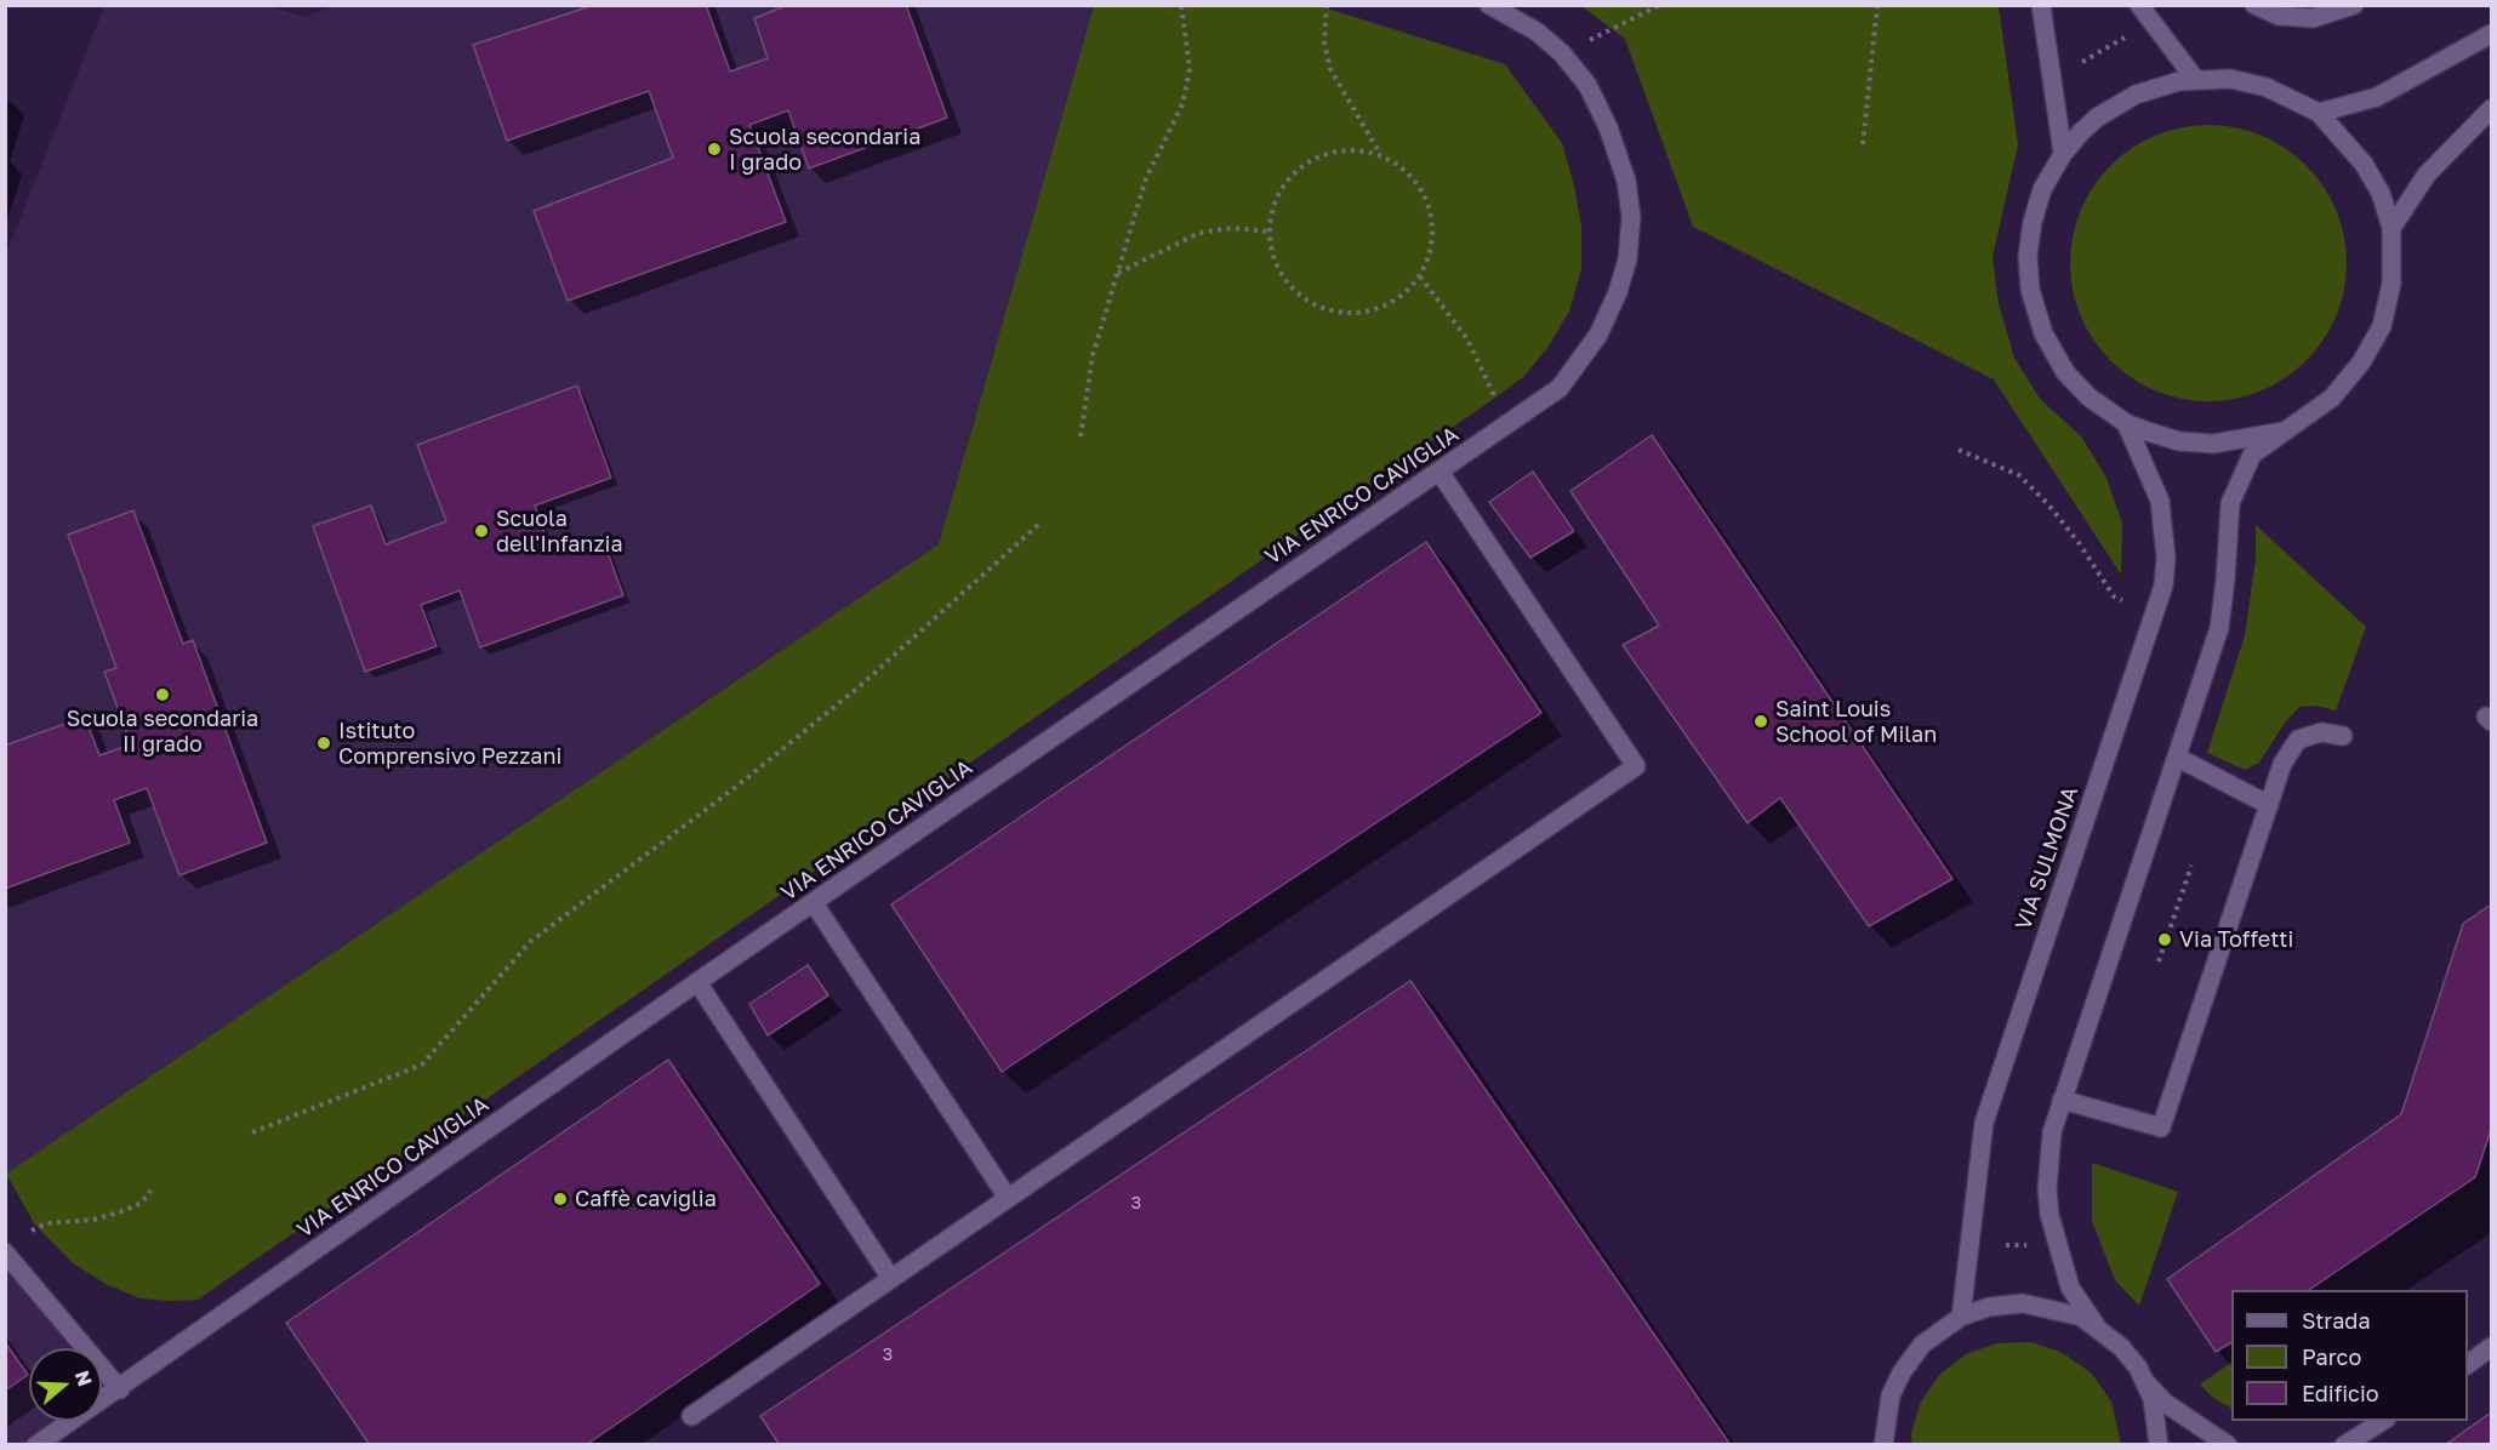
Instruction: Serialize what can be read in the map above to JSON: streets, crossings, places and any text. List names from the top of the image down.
{
  "streets": {
    "street": ["VIA ENRICO CAVIGLIA", "VIA SULMONA"]
  },
  "places": [
    "Scuola secondaria I grado",
    "Scuola dell'Infanzia",
    "Scuola secondaria II grado",
    "Saint Louis School of Milan",
    "Istituto Comprensivo Pezzani",
    "Via Toffetti",
    "Caffè caviglia"
  ],
  "house_numbers": ["3", "3"],
  "legend": ["Strada", "Parco", "Edificio"],
  "north": "right"
}
